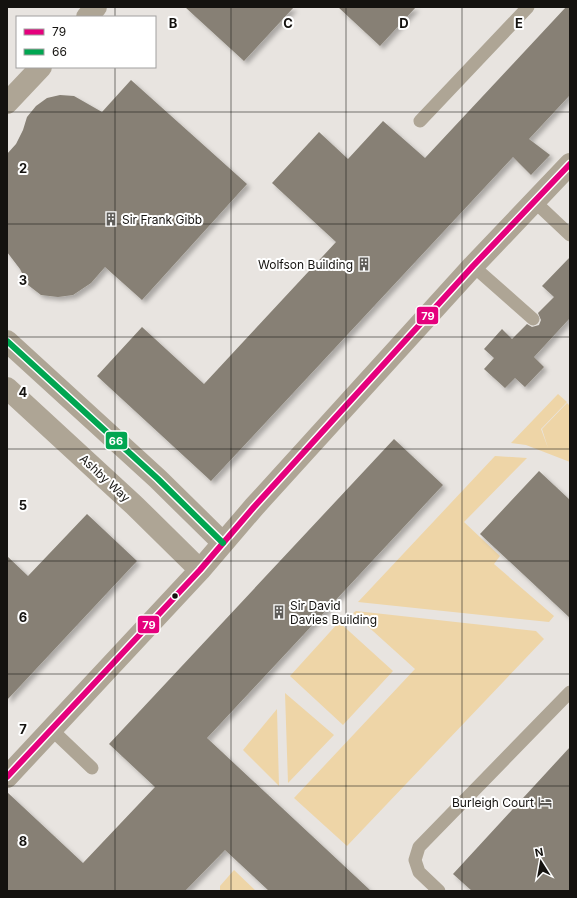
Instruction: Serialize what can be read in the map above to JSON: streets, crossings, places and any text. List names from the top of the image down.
{
  "streets": {
    "street": ["Ashby Way"]
  },
  "places": {
    "building": ["Sir Frank Gibb", "Wolfson Building", "Sir David Davies Building"],
    "hotel": ["Burleigh Court"]
  },
  "lines": ["transit line 79", "transit line 66"],
  "legend": ["79", "66"],
  "north": "top",
  "grid": {
    "columns": [
      "B",
      "C",
      "D",
      "E"
    ],
    "rows": [
      "2",
      "3",
      "4",
      "5",
      "6",
      "7",
      "8"
    ]
  }
}
